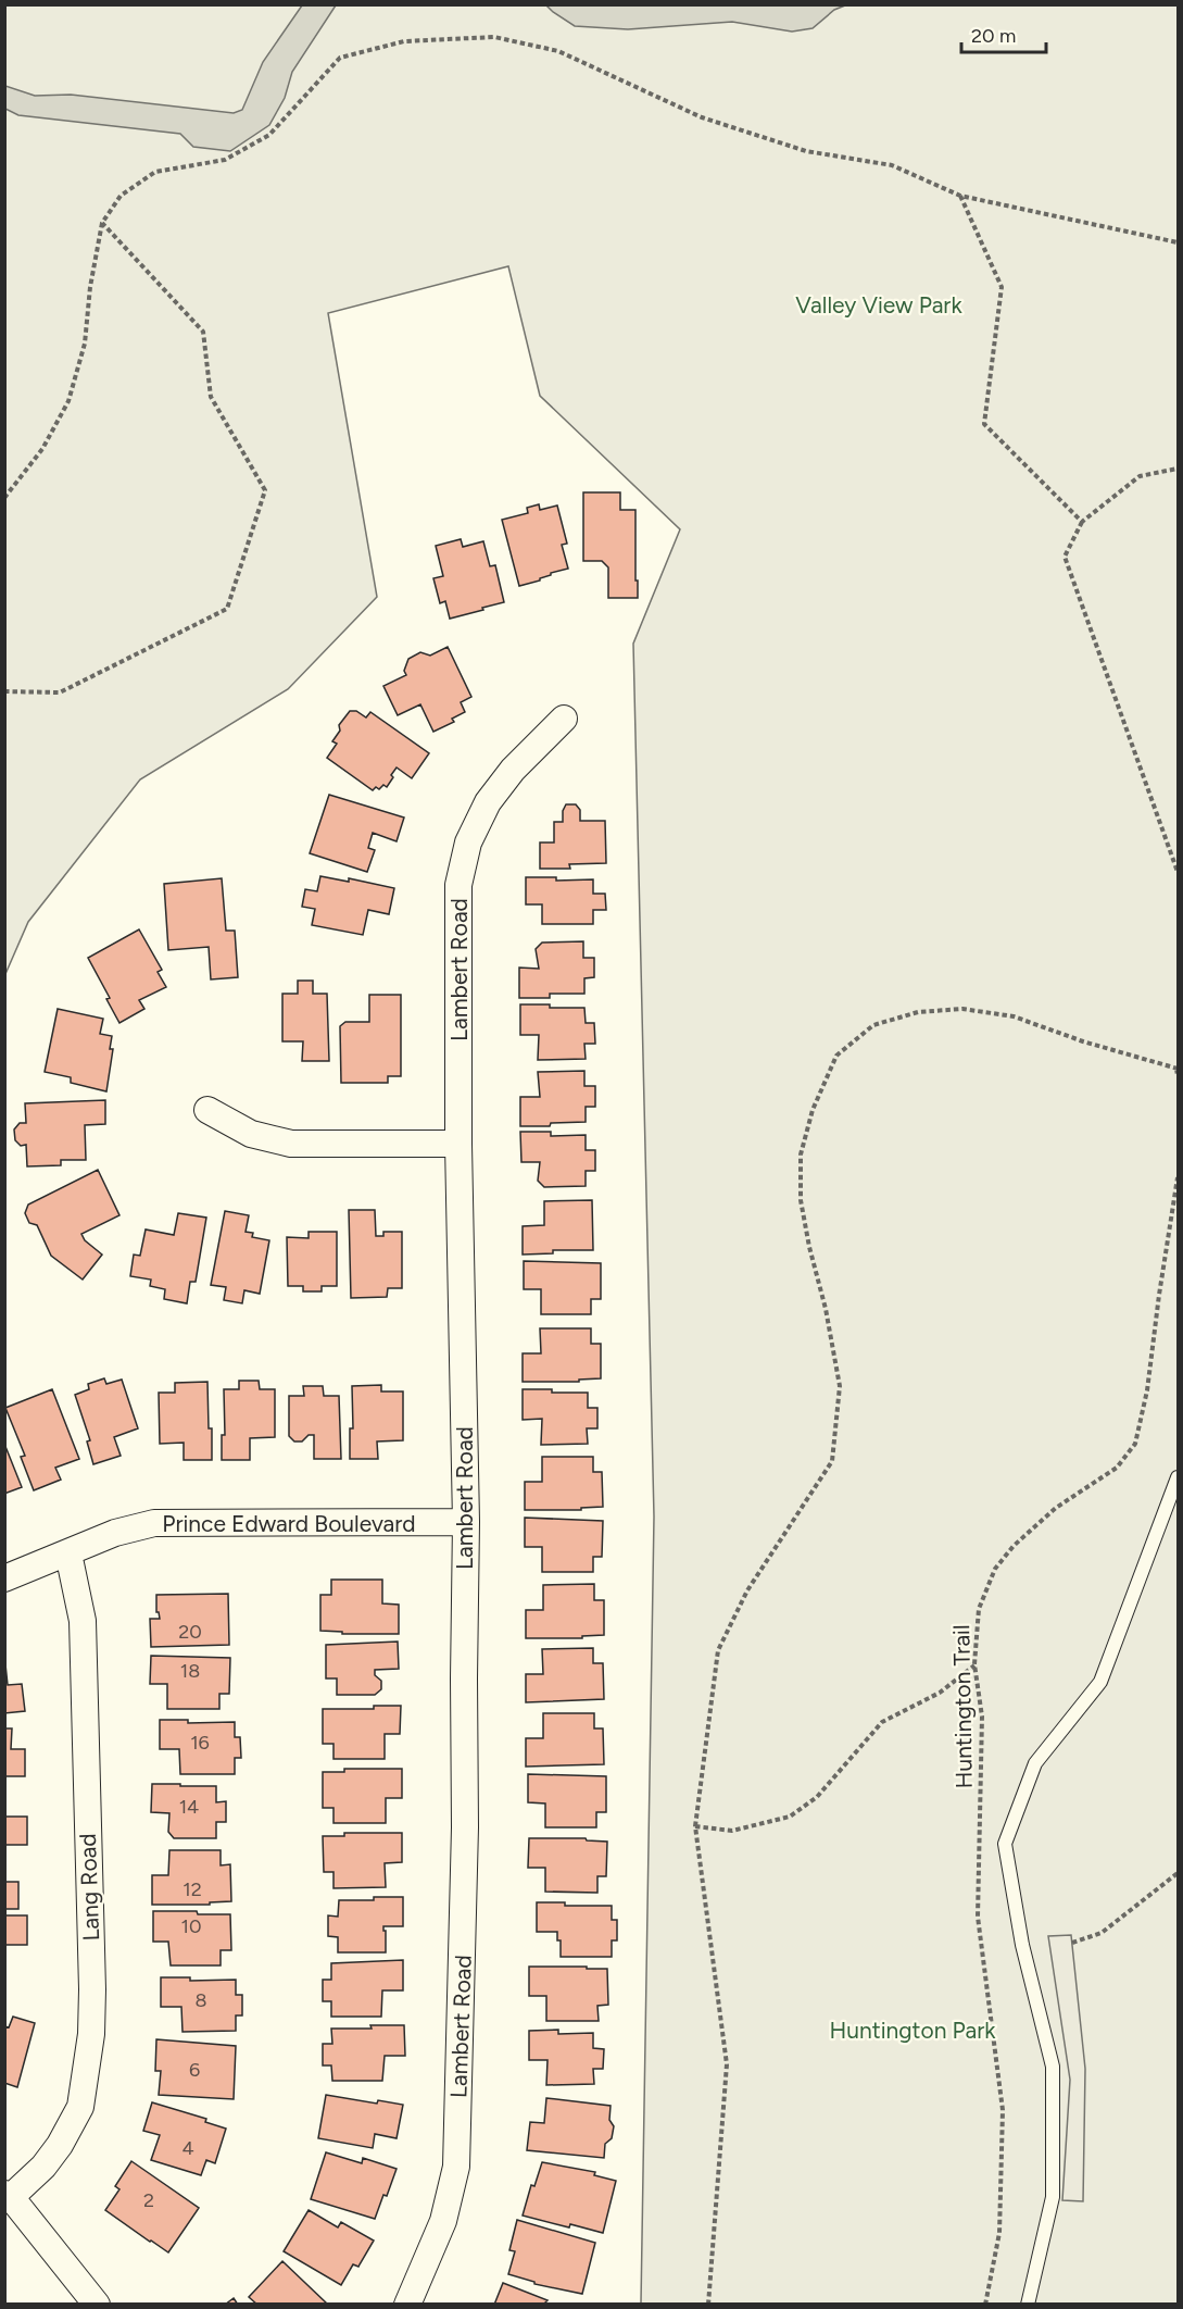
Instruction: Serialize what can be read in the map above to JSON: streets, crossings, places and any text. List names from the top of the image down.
{
  "streets": {
    "street": ["Lambert Road", "Prince Edward Boulevard", "Lang Road"],
    "path": ["Huntington Trail"]
  },
  "crossings": [
    ["Lambert Road", "Prince Edward Boulevard"],
    ["Prince Edward Boulevard", "Lang Road"]
  ],
  "parks": ["Valley View Park", "Huntington Park"],
  "house_numbers": [
    "20",
    "18",
    "16",
    "14",
    "12",
    "10",
    "8",
    "6",
    "4",
    "2"
  ],
  "scale_bar": "20 m"
}
